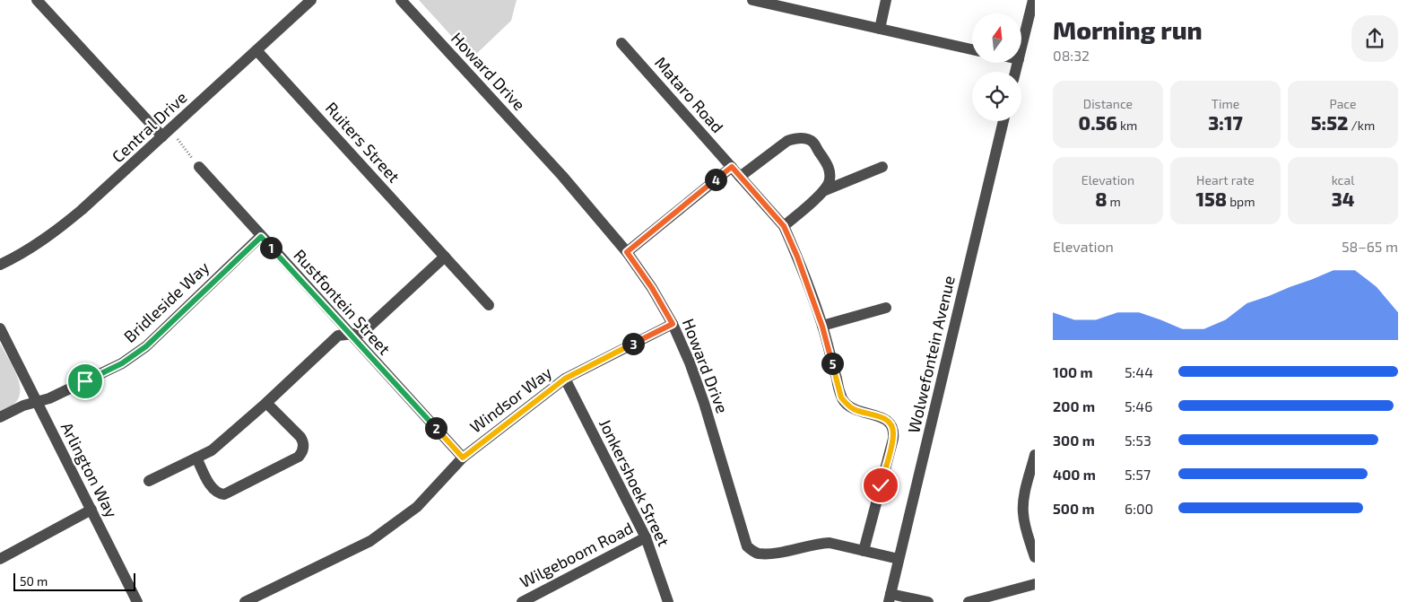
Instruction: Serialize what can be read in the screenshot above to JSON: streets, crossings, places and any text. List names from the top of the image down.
{
  "streets": {
    "street": [
      "Howard Drive",
      "Mataro Road",
      "Central Drive",
      "Ruiters Street",
      "Bridleside Way",
      "Rustfontein Street",
      "Wolwefontein Avenue",
      "Windsor Way",
      "Arlington Way",
      "Jonkershoek Street",
      "Wilgeboom Road"
    ]
  },
  "crossings": [
    ["Howard Drive", "Mataro Road"],
    ["Howard Drive", "Wolwefontein Avenue"],
    ["Howard Drive", "Windsor Way"],
    ["Central Drive", "Ruiters Street"],
    ["Bridleside Way", "Rustfontein Street"],
    ["Bridleside Way", "Arlington Way"],
    ["Rustfontein Street", "Windsor Way"],
    ["Windsor Way", "Jonkershoek Street"],
    ["Jonkershoek Street", "Wilgeboom Road"]
  ],
  "scale_bar": "50 m",
  "north": "top",
  "page": {
    "heading": ["Morning run", "08:32"],
    "stats": [
      ["Distance", "0.56 km"],
      ["Time", "3:17"],
      ["Pace", "5:52 /km"],
      ["Elevation", "8 m"],
      ["Heart rate", "158 bpm"],
      ["kcal", "34"]
    ],
    "pins": [
      "4",
      "1",
      "3",
      "5",
      "2"
    ],
    "chart": ["Elevation", "58–65 m"],
    "list": [
      {
        "name": "100 m",
        "note": "5:44"
      },
      {
        "name": "200 m",
        "note": "5:46"
      },
      {
        "name": "300 m",
        "note": "5:53"
      },
      {
        "name": "400 m",
        "note": "5:57"
      },
      {
        "name": "500 m",
        "note": "6:00"
      }
    ],
    "scale": "50 m"
  }
}
